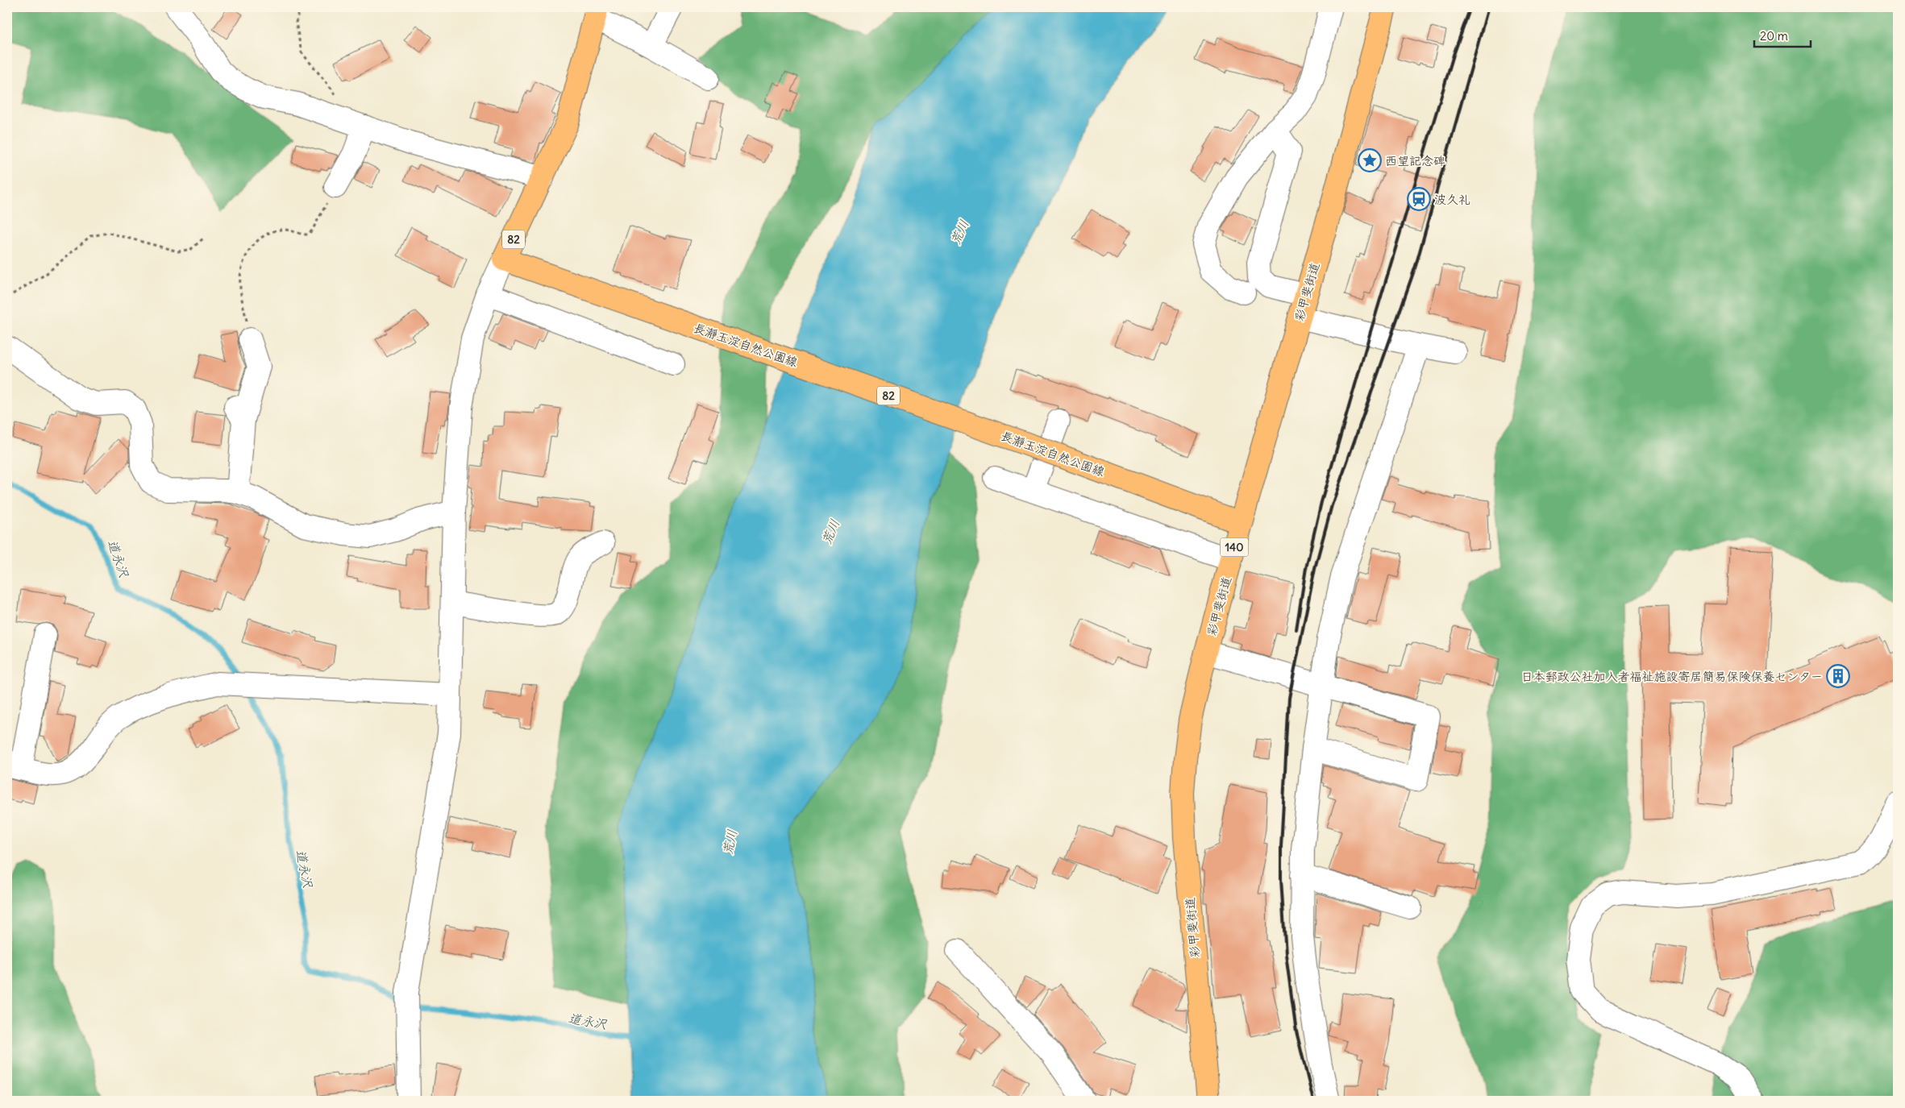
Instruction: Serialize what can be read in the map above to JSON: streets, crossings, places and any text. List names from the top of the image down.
{
  "streets": {
    "main road": [
      "82",
      "彩甲斐街道",
      "長瀞玉淀自然公園線",
      "140"
    ]
  },
  "crossings": [
    ["82", "長瀞玉淀自然公園線"],
    ["彩甲斐街道", "長瀞玉淀自然公園線"]
  ],
  "water": ["荒川", "道永沢"],
  "places": {
    "place": ["西望記念碑"],
    "station": ["波久礼"],
    "building": ["日本郵政公社加入者福祉施設寄居簡易保険保養センター"]
  },
  "scale_bar": "20 m"
}
